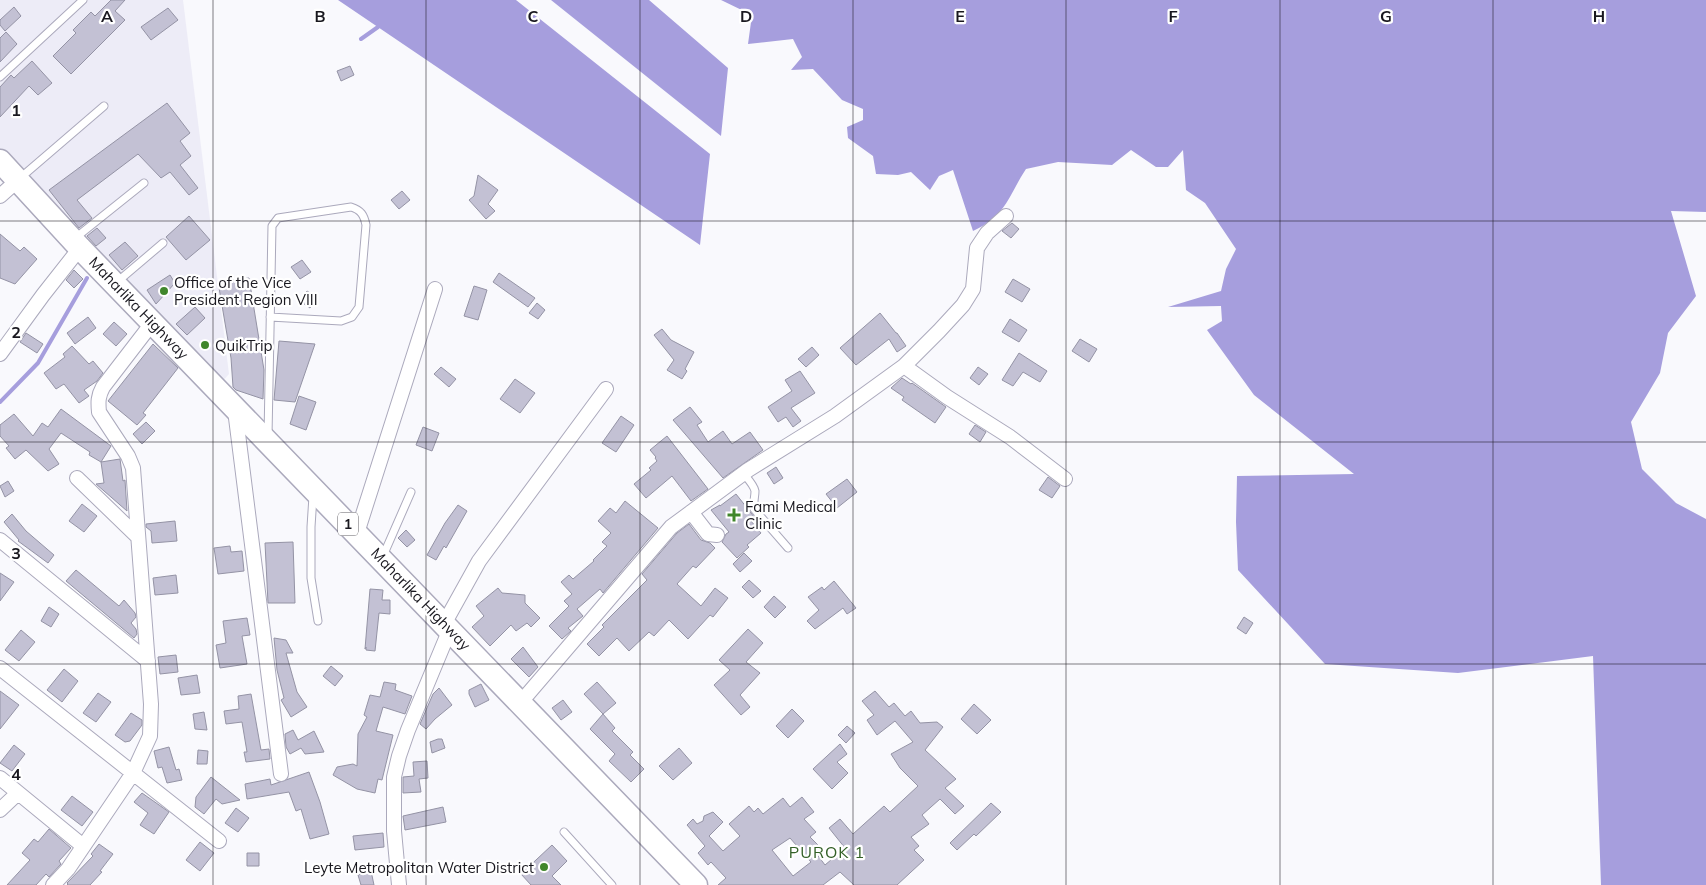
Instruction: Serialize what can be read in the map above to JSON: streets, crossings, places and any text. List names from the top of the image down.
{
  "streets": {
    "main road": ["Maharlika Highway", "1"]
  },
  "districts": ["PUROK 1"],
  "places": {
    "other": ["Office of the Vice President Region VIII", "QuikTrip", "Leyte Metropolitan Water District"],
    "health": ["Fami Medical Clinic"]
  },
  "grid": {
    "columns": [
      "A",
      "B",
      "C",
      "D",
      "E",
      "F",
      "G",
      "H"
    ],
    "rows": [
      "1",
      "2",
      "3",
      "4"
    ]
  }
}
